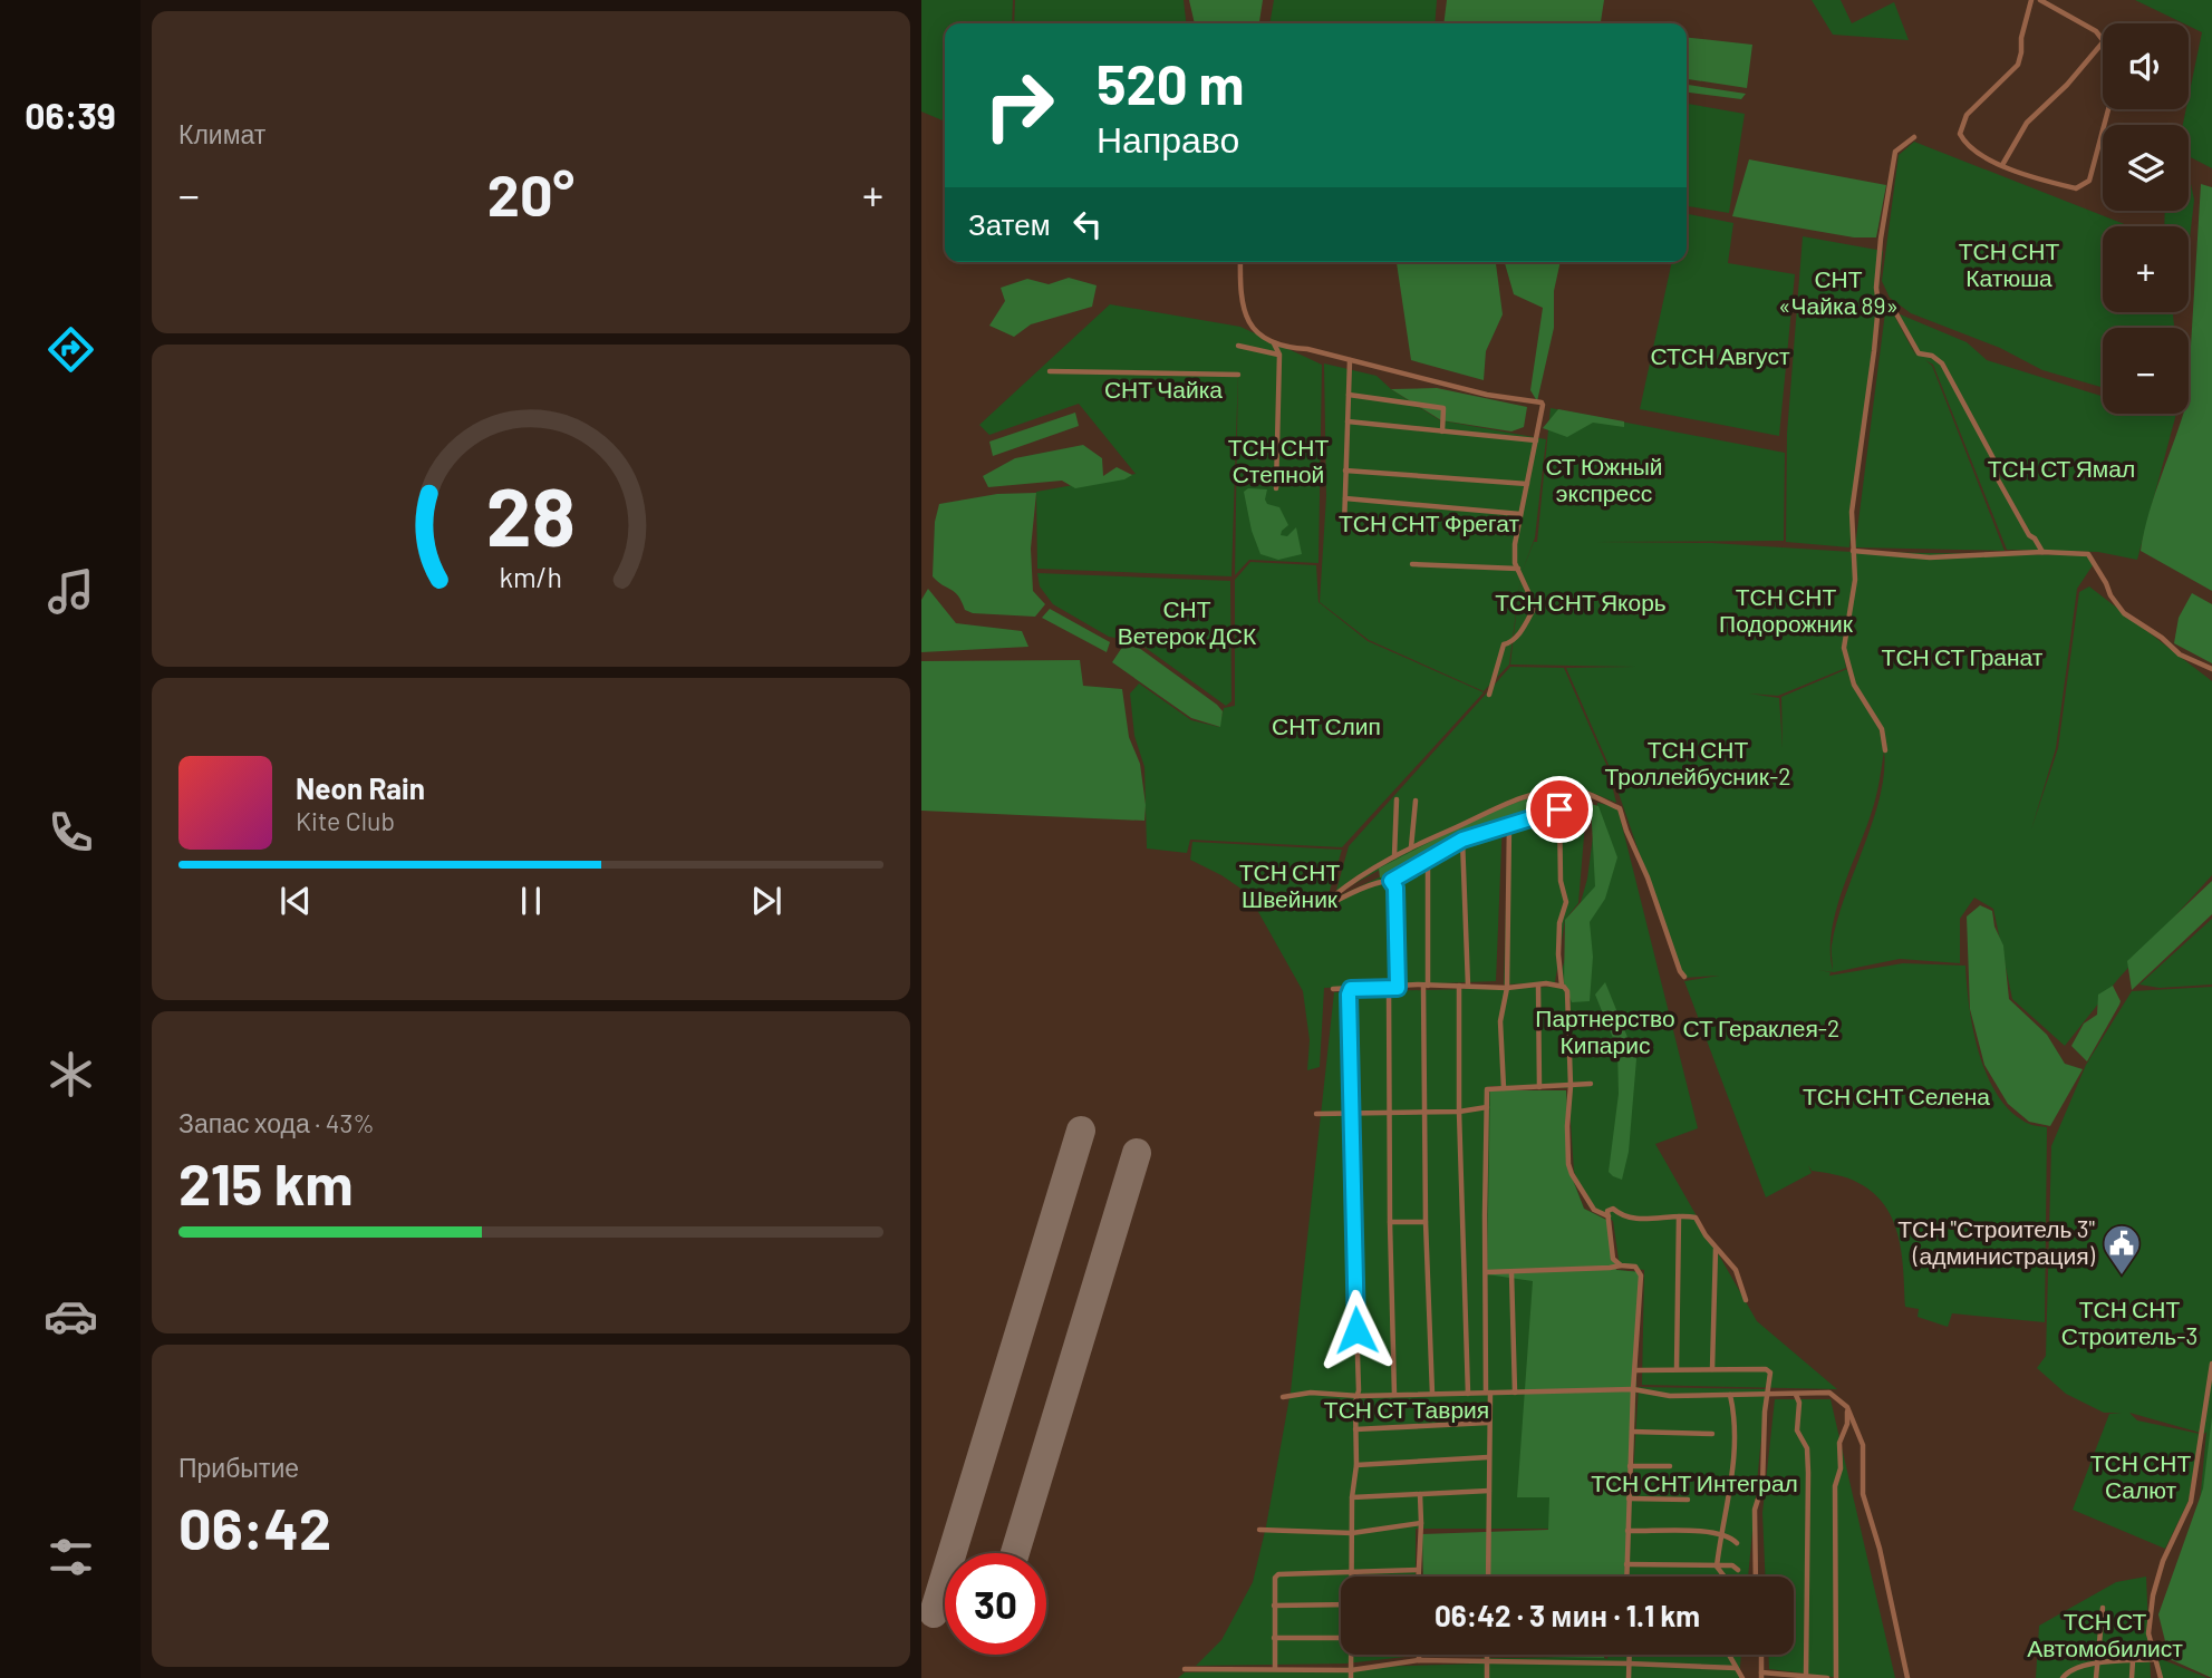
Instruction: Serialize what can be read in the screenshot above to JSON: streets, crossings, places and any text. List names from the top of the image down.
{
  "parks": [
    "ТСН СНТ Катюша",
    "СНТ «Чайка 89»",
    "СТСН Август",
    "СНТ Чайка",
    "ТСН СНТ Степной",
    "СТ Южный экспресс",
    "ТСН СТ Ямал",
    "ТСН СНТ Фрегат",
    "ТСН СНТ Подорожник",
    "ТСН СНТ Якорь",
    "СНТ Ветерок ДСК",
    "ТСН СТ Гранат",
    "СНТ Слип",
    "ТСН СНТ Троллейбусник-2",
    "ТСН СНТ Швейник",
    "Партнерство Кипарис",
    "СТ Гераклея-2",
    "ТСН СНТ Селена",
    "ТСН СНТ Строитель-3",
    "ТСН СТ Таврия",
    "ТСН СНТ Салют",
    "ТСН СНТ Интеграл",
    "ТСН СТ Автомобилист"
  ],
  "places": {
    "public building": ["ТСН \"Строитель 3\" (администрация)"]
  },
  "page": {
    "tabs": "06:39",
    "tile": [
      "Климат",
      ["Запас хода · 43%", "215 km"],
      ["Прибытие", "06:42"]
    ],
    "map_buttons": ["+", "−"],
    "turn": ["520 m", "Направо"],
    "heat": ["−", "20°", "+"],
    "then": "Затем",
    "song": ["Neon Rain", "Kite Club"],
    "limit": "30",
    "trip": "06:42 · 3 мин · 1.1 km",
    "gauge": ["28", "km/h"]
  }
}
